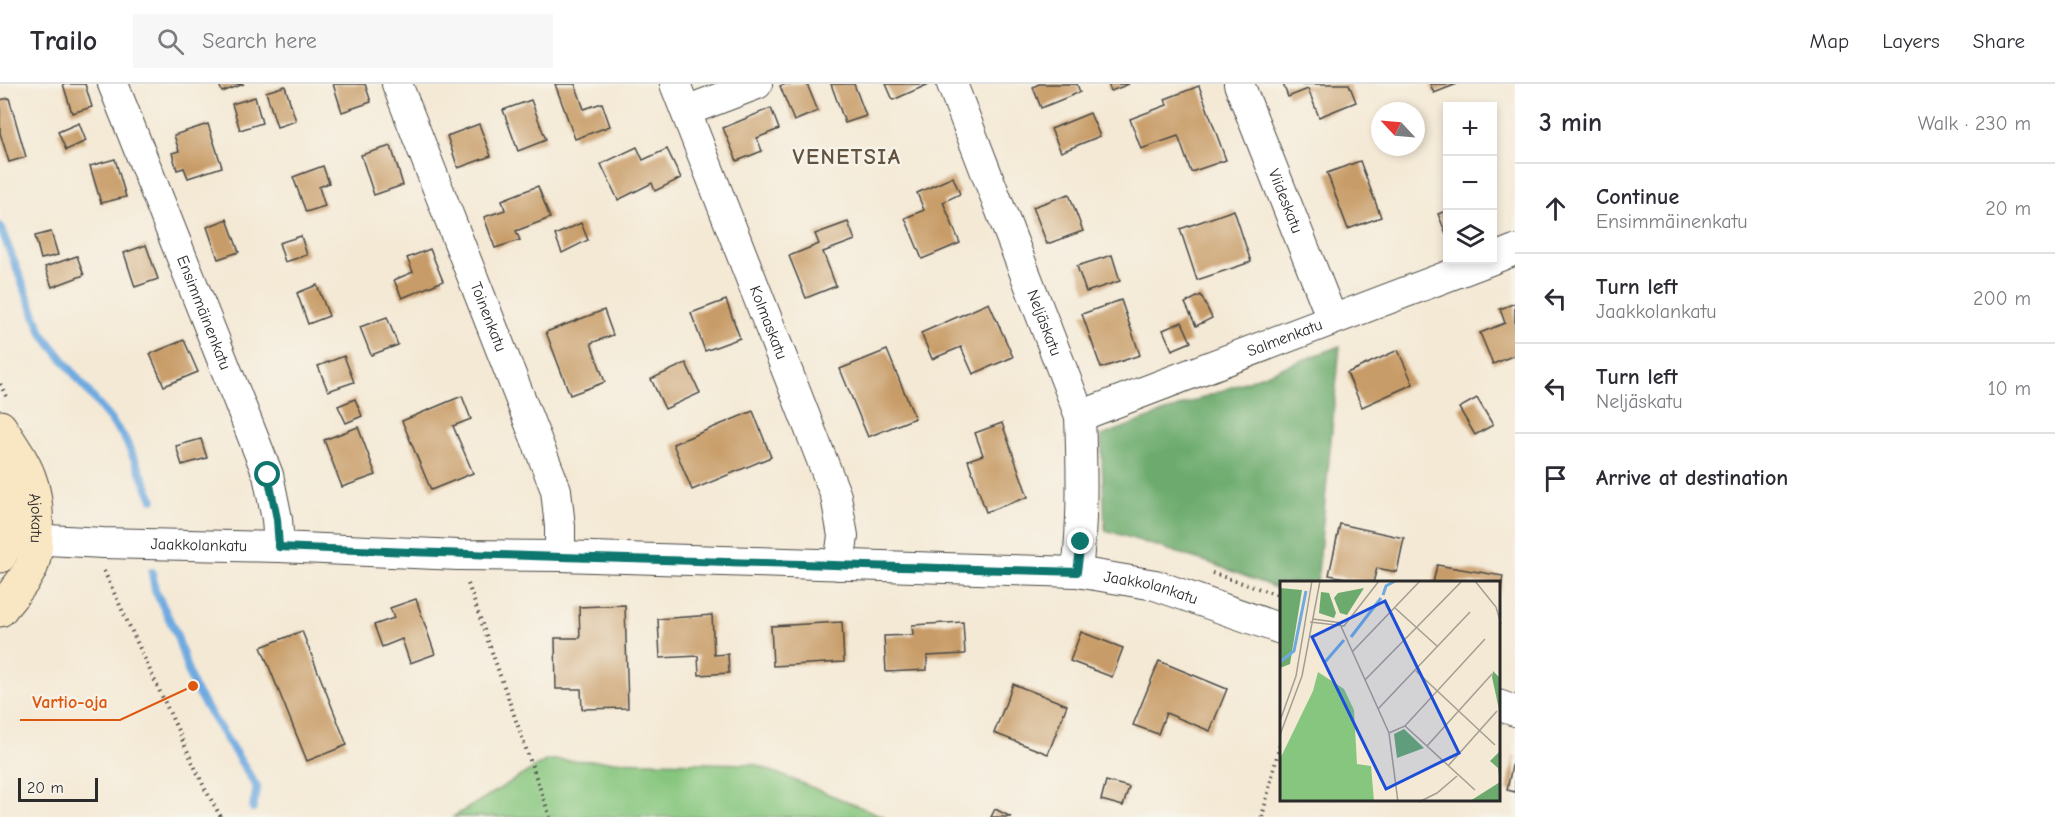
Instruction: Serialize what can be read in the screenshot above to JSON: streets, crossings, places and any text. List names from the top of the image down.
{
  "streets": {
    "street": [
      "Viideskatu",
      "Ensimmäinenkatu",
      "Toinenkatu",
      "Kolmaskatu",
      "Neljäskatu",
      "Salmenkatu",
      "Ajokatu",
      "Jaakkolankatu"
    ]
  },
  "crossings": [
    ["Viideskatu", "Salmenkatu"],
    ["Ensimmäinenkatu", "Jaakkolankatu"],
    ["Toinenkatu", "Jaakkolankatu"],
    ["Kolmaskatu", "Jaakkolankatu"],
    ["Neljäskatu", "Salmenkatu"],
    ["Neljäskatu", "Jaakkolankatu"],
    ["Ajokatu", "Jaakkolankatu"]
  ],
  "districts": ["VENETSIA"],
  "places": ["Vartio-oja"],
  "scale_bar": "20 m",
  "north": "top left",
  "page": {
    "header": "Trailo",
    "search": "Search here",
    "nav": ["Map", "Layers", "Share"],
    "heading": ["3 min", "Walk · 230 m"],
    "map_buttons": ["+", "−"],
    "list": [
      ["Continue", "Ensimmäinenkatu", "20 m"],
      ["Turn left", "Jaakkolankatu", "200 m"],
      ["Turn left", "Neljäskatu", "10 m"],
      "Arrive at destination"
    ],
    "scale": "20 m"
  }
}
